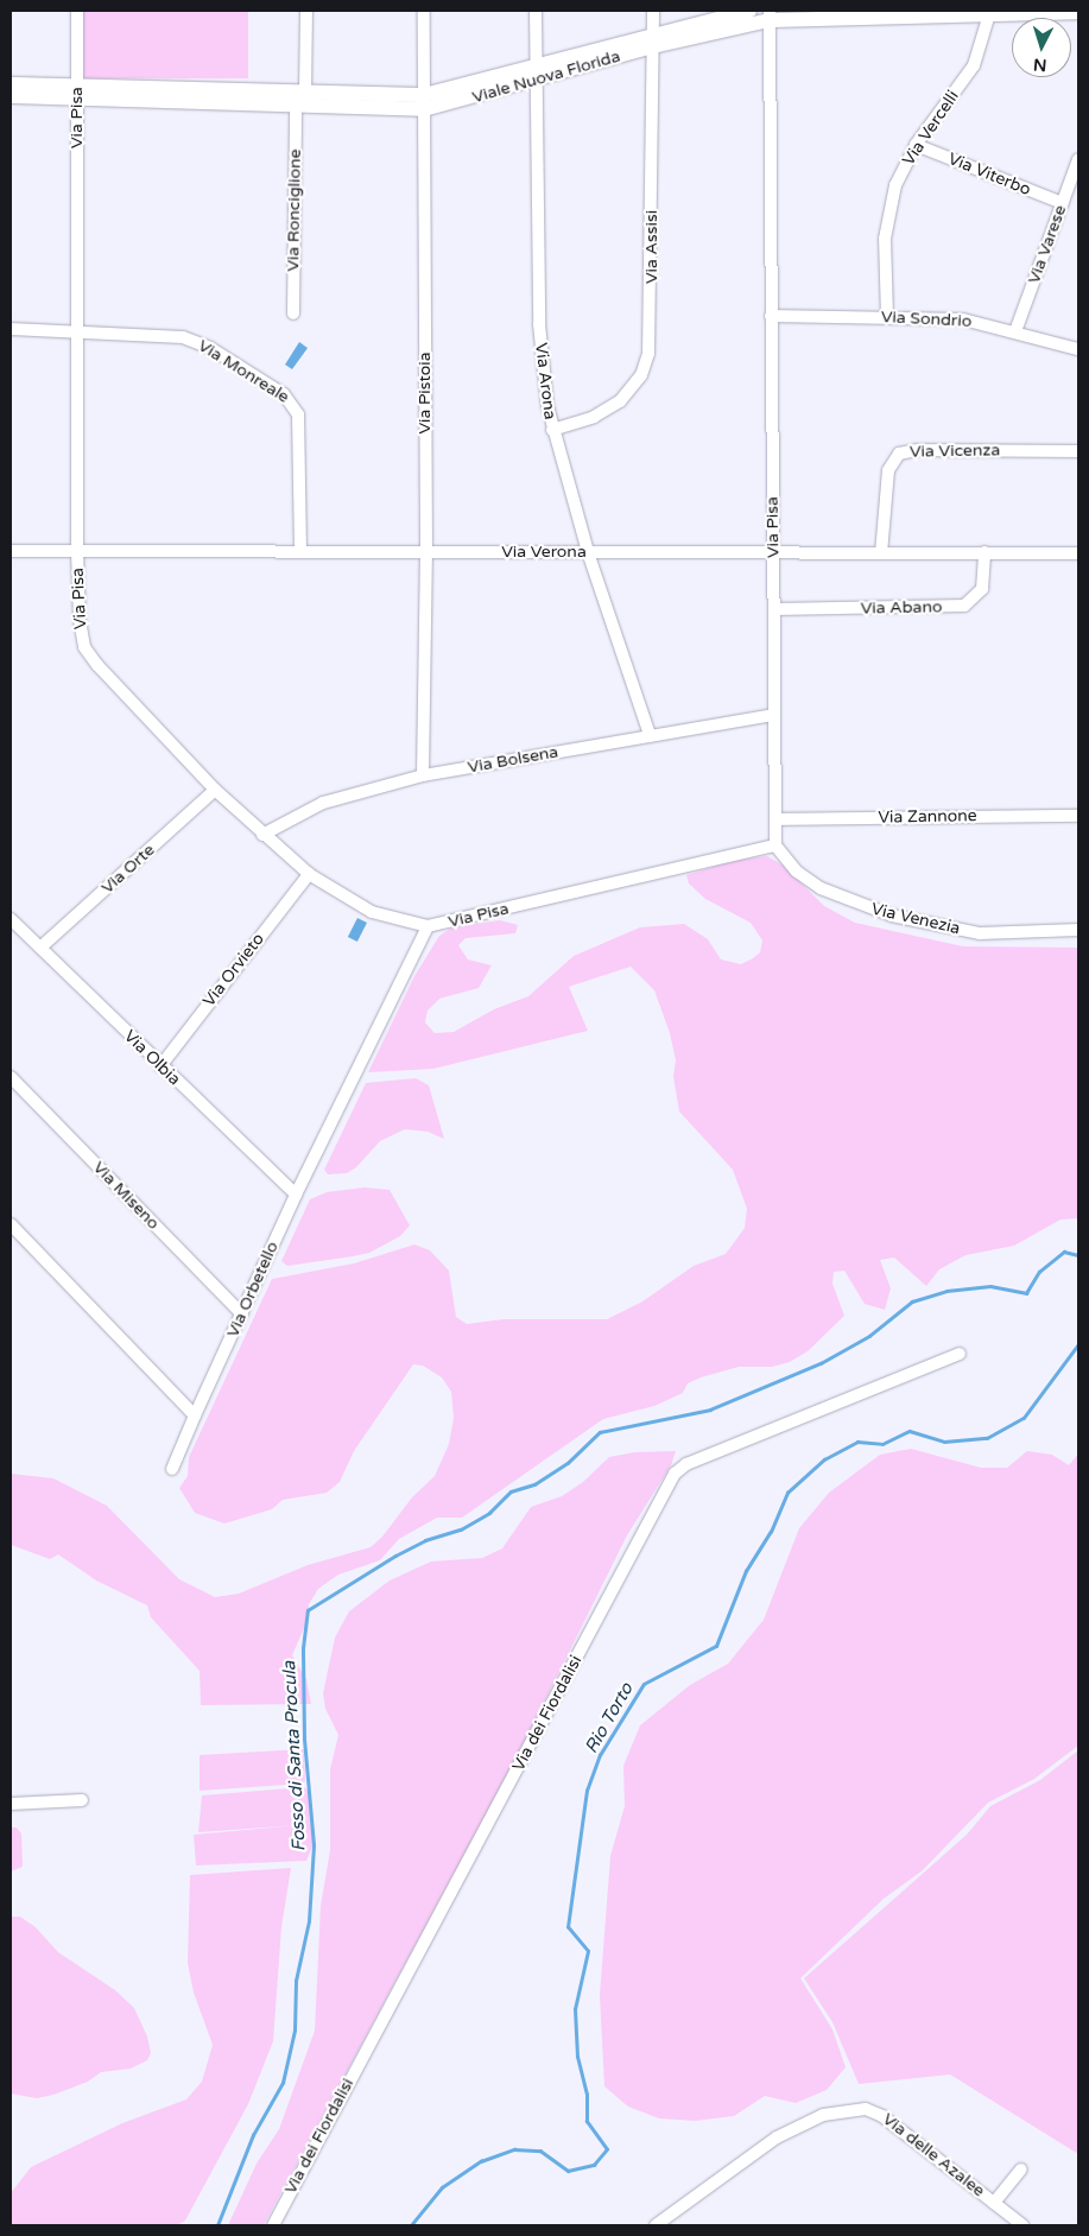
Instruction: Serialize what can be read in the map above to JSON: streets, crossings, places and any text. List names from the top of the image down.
{
  "streets": {
    "street": [
      "Viale Nuova Florida",
      "Via Pisa",
      "Via Vercelli",
      "Via Viterbo",
      "Via Ronciglione",
      "Via Varese",
      "Via Assisi",
      "Via Sondrio",
      "Via Monreale",
      "Via Arona",
      "Via Pistoia",
      "Via Vicenza",
      "Via Verona",
      "Via Abano",
      "Via Bolsena",
      "Via Zannone",
      "Via Orte",
      "Via Venezia",
      "Via Orvieto",
      "Via Olbia",
      "Via Miseno",
      "Via Orbetello",
      "Via dei Fiordalisi",
      "Via delle Azalee"
    ]
  },
  "crossings": [
    ["Viale Nuova Florida", "Via Pisa"],
    ["Viale Nuova Florida", "Via Vercelli"],
    ["Viale Nuova Florida", "Via Ronciglione"],
    ["Viale Nuova Florida", "Via Assisi"],
    ["Viale Nuova Florida", "Via Arona"],
    ["Viale Nuova Florida", "Via Pistoia"],
    ["Via Pisa", "Via Sondrio"],
    ["Via Pisa", "Via Monreale"],
    ["Via Pisa", "Via Verona"],
    ["Via Pisa", "Via Abano"],
    ["Via Pisa", "Via Bolsena"],
    ["Via Pisa", "Via Zannone"],
    ["Via Pisa", "Via Orte"],
    ["Via Pisa", "Via Venezia"],
    ["Via Pisa", "Via Orvieto"],
    ["Via Pisa", "Via Orbetello"],
    ["Via Vercelli", "Via Viterbo"],
    ["Via Vercelli", "Via Sondrio"],
    ["Via Viterbo", "Via Varese"],
    ["Via Varese", "Via Sondrio"],
    ["Via Assisi", "Via Arona"],
    ["Via Monreale", "Via Verona"],
    ["Via Arona", "Via Verona"],
    ["Via Arona", "Via Bolsena"],
    ["Via Pistoia", "Via Verona"],
    ["Via Pistoia", "Via Bolsena"],
    ["Via Vicenza", "Via Verona"],
    ["Via Verona", "Via Abano"],
    ["Via Orte", "Via Olbia"],
    ["Via Orvieto", "Via Olbia"],
    ["Via Olbia", "Via Orbetello"],
    ["Via Miseno", "Via Orbetello"]
  ],
  "water": ["Rio Torto", "Fosso di Santa Procula"],
  "north": "bottom"
}
